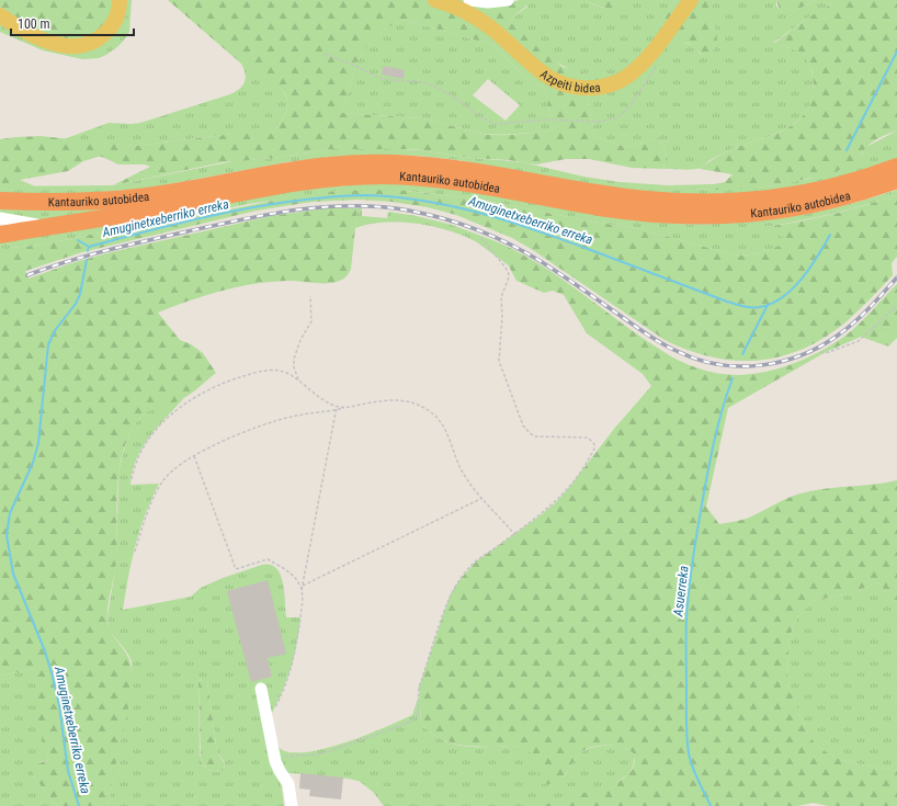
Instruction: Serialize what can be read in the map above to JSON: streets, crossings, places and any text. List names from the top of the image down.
{
  "streets": {
    "highway": ["Kantauriko autobidea"],
    "main road": ["Azpeiti bidea"]
  },
  "water": ["Amuginetxeberriko erreka", "Asuerreka"],
  "scale_bar": "100 m"
}
